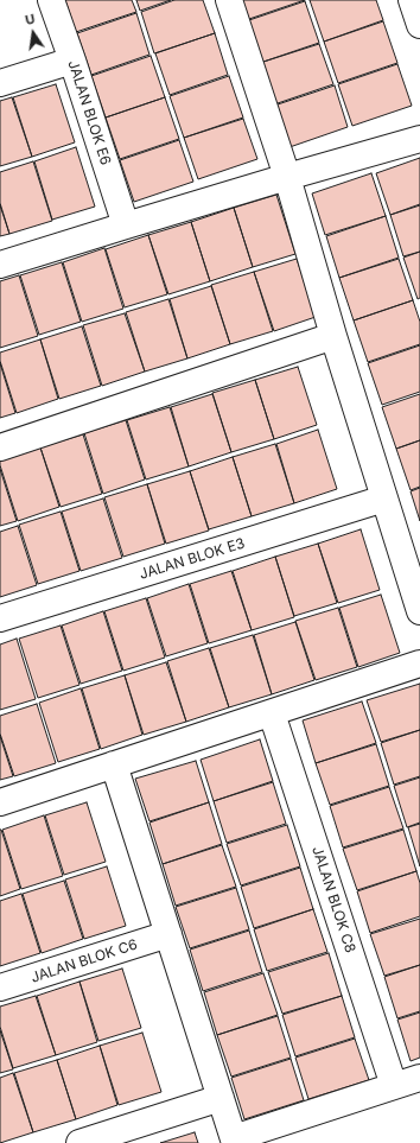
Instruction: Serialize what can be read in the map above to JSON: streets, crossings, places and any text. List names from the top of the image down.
{
  "streets": {
    "street": [
      "JALAN BLOK E6",
      "JALAN BLOK E3",
      "JALAN BLOK C8",
      "JALAN BLOK C6"
    ]
  },
  "north": "top"
}
